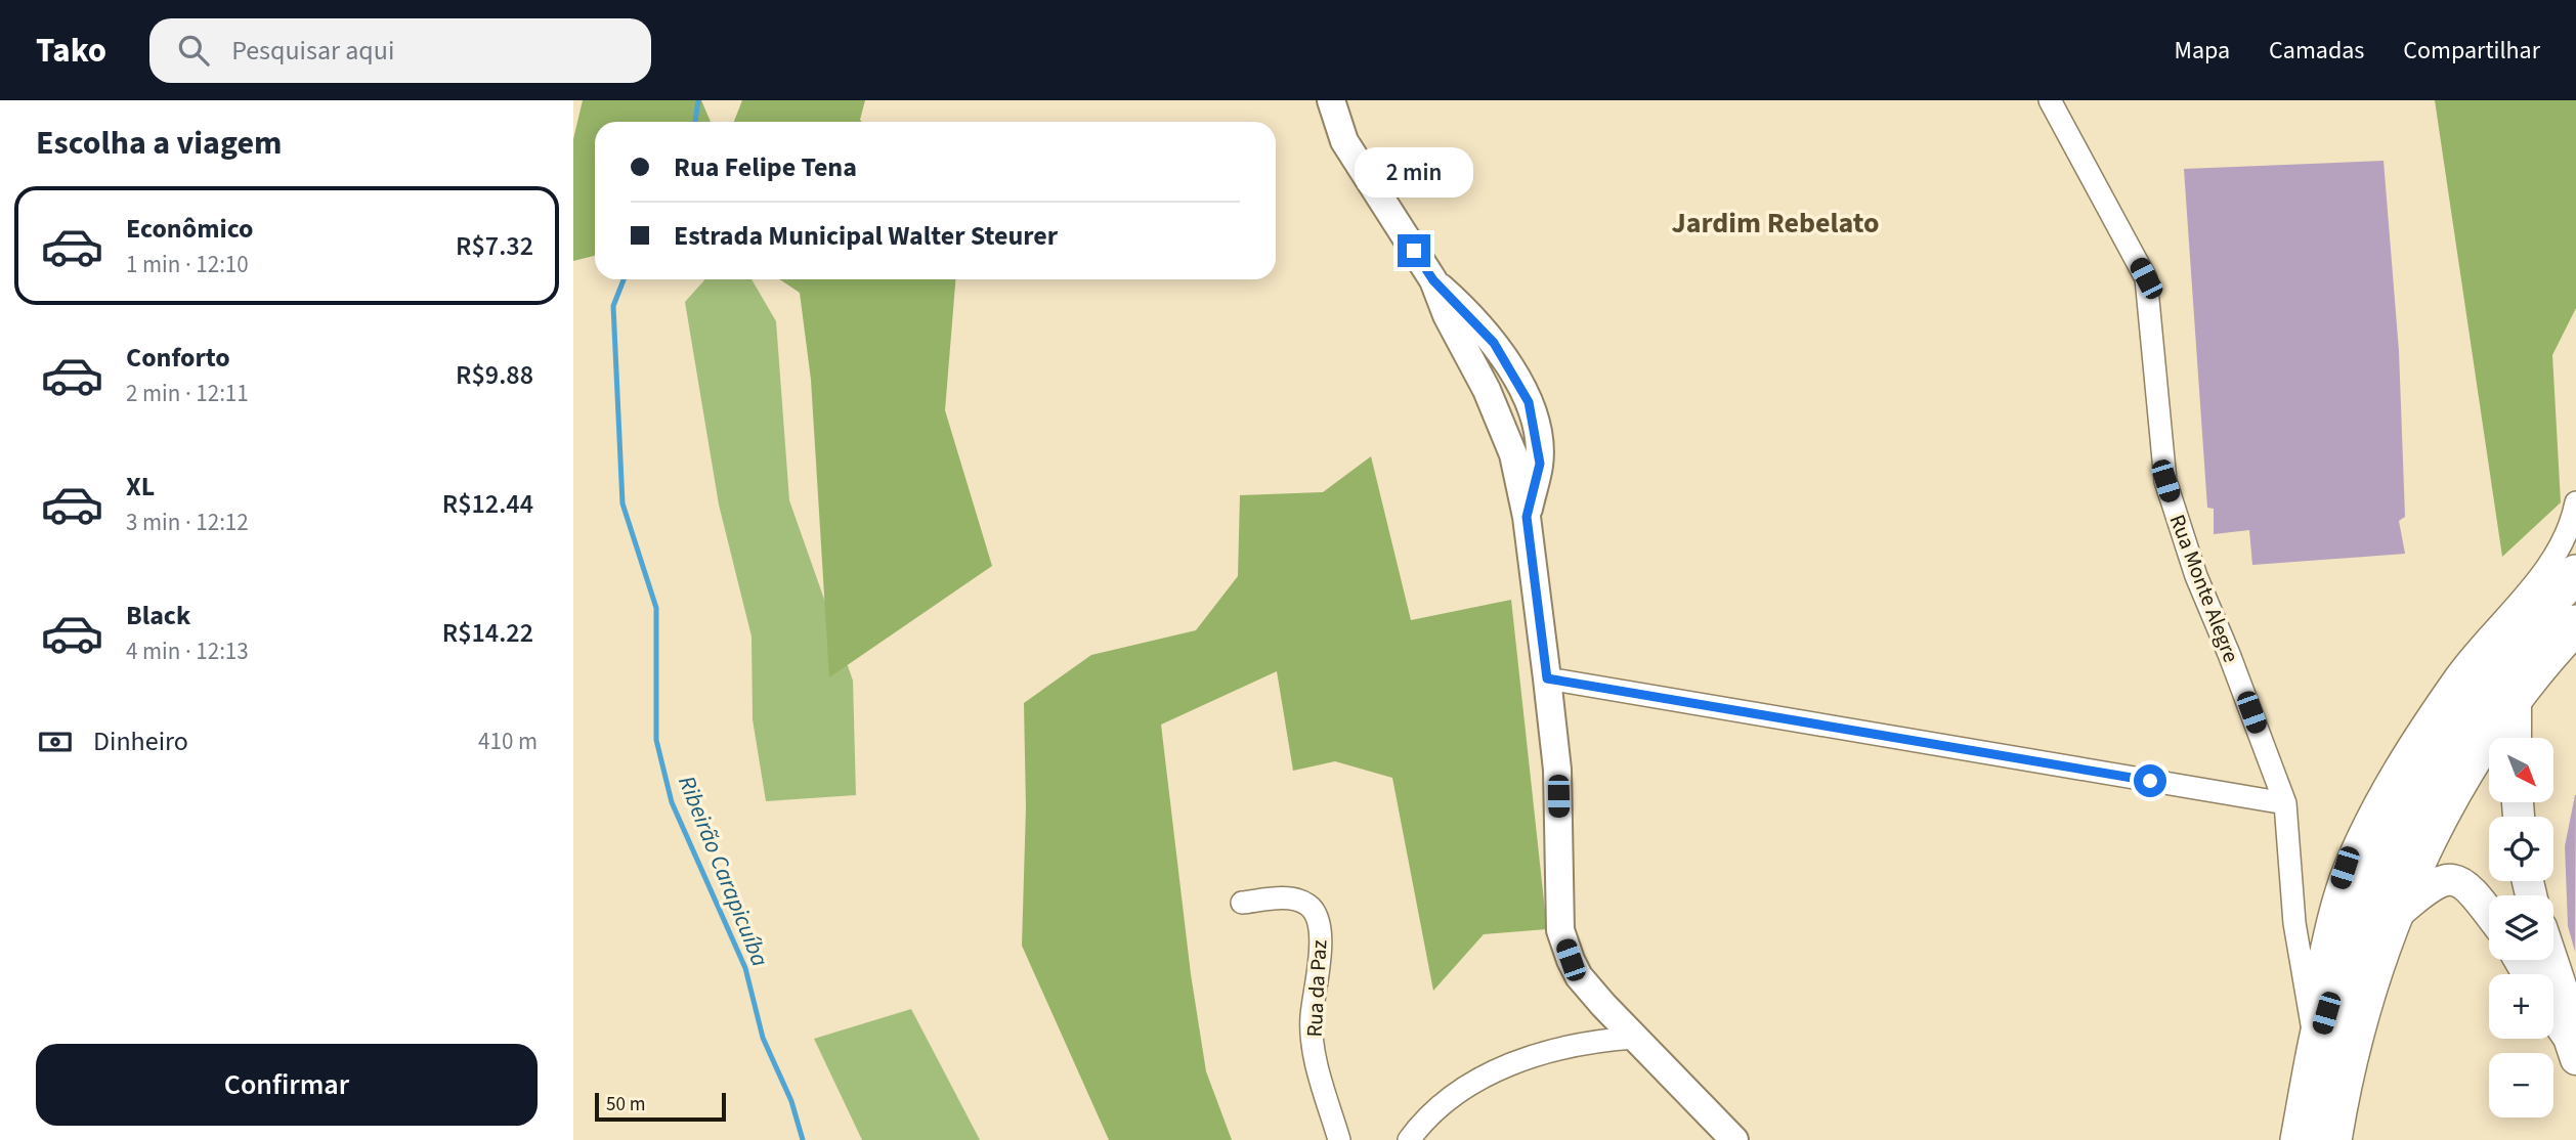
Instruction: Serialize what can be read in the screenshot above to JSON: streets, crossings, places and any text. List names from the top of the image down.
{
  "streets": {
    "street": ["Rua Monte Alegre", "Rua da Paz"]
  },
  "districts": ["Jardim Rebelato"],
  "water": ["Ribeirão Carapicuíba"],
  "scale_bar": "50 m",
  "north": "bottom right",
  "page": {
    "header": "Tako",
    "search": "Pesquisar aqui",
    "nav": ["Mapa", "Camadas", "Compartilhar"],
    "heading": "Escolha a viagem",
    "banner": ["Rua Felipe Tena", "Estrada Municipal Walter Steurer"],
    "bubble": "2 min",
    "list": [
      {
        "name": "Econômico",
        "note": "1 min · 12:10",
        "value": "R$7.32"
      },
      {
        "name": "Conforto",
        "note": "2 min · 12:11",
        "value": "R$9.88"
      },
      {
        "name": "XL",
        "note": "3 min · 12:12",
        "value": "R$12.44"
      },
      {
        "name": "Black",
        "note": "4 min · 12:13",
        "value": "R$14.22"
      }
    ],
    "pay": ["Dinheiro", "410 m"],
    "map_buttons": ["+", "−"],
    "buttons": "Confirmar",
    "scale": "50 m"
  }
}
